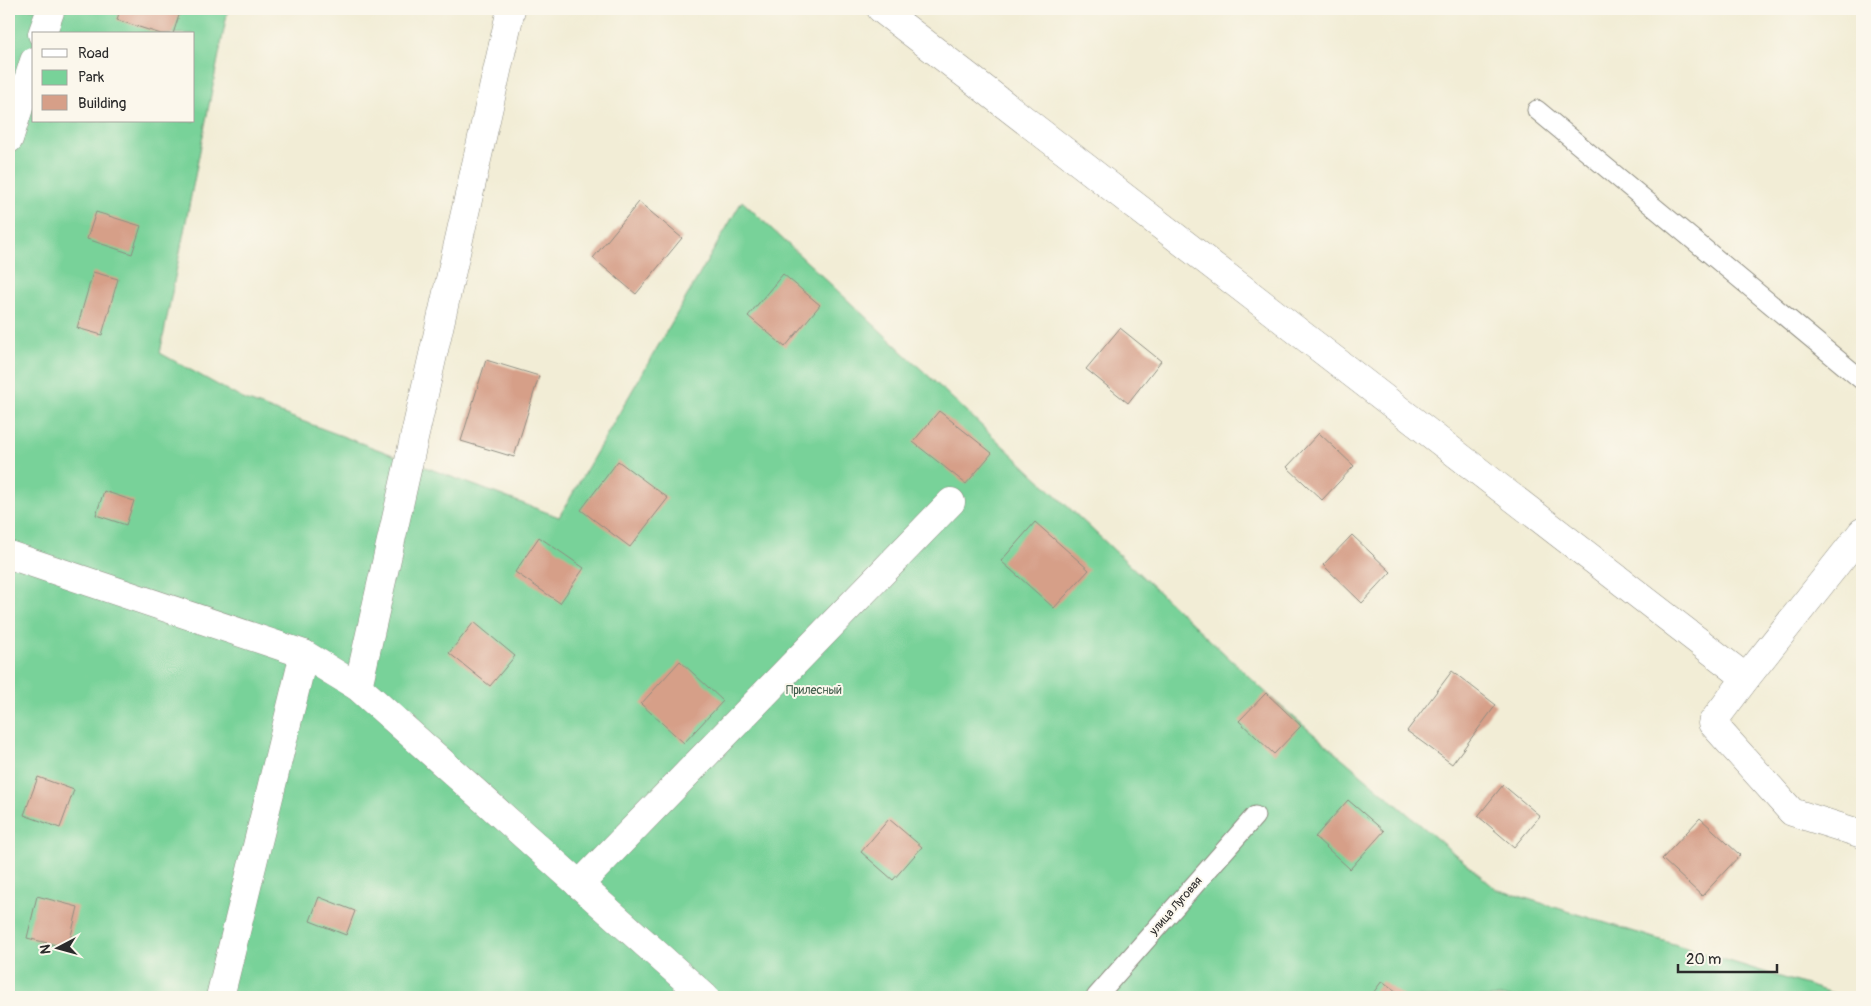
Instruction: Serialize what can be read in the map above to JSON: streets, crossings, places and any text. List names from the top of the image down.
{
  "streets": {
    "lane": ["улица Луговая"]
  },
  "parks": ["Прилесный"],
  "legend": ["Road", "Park", "Building"],
  "scale_bar": "20 m",
  "north": "left"
}
